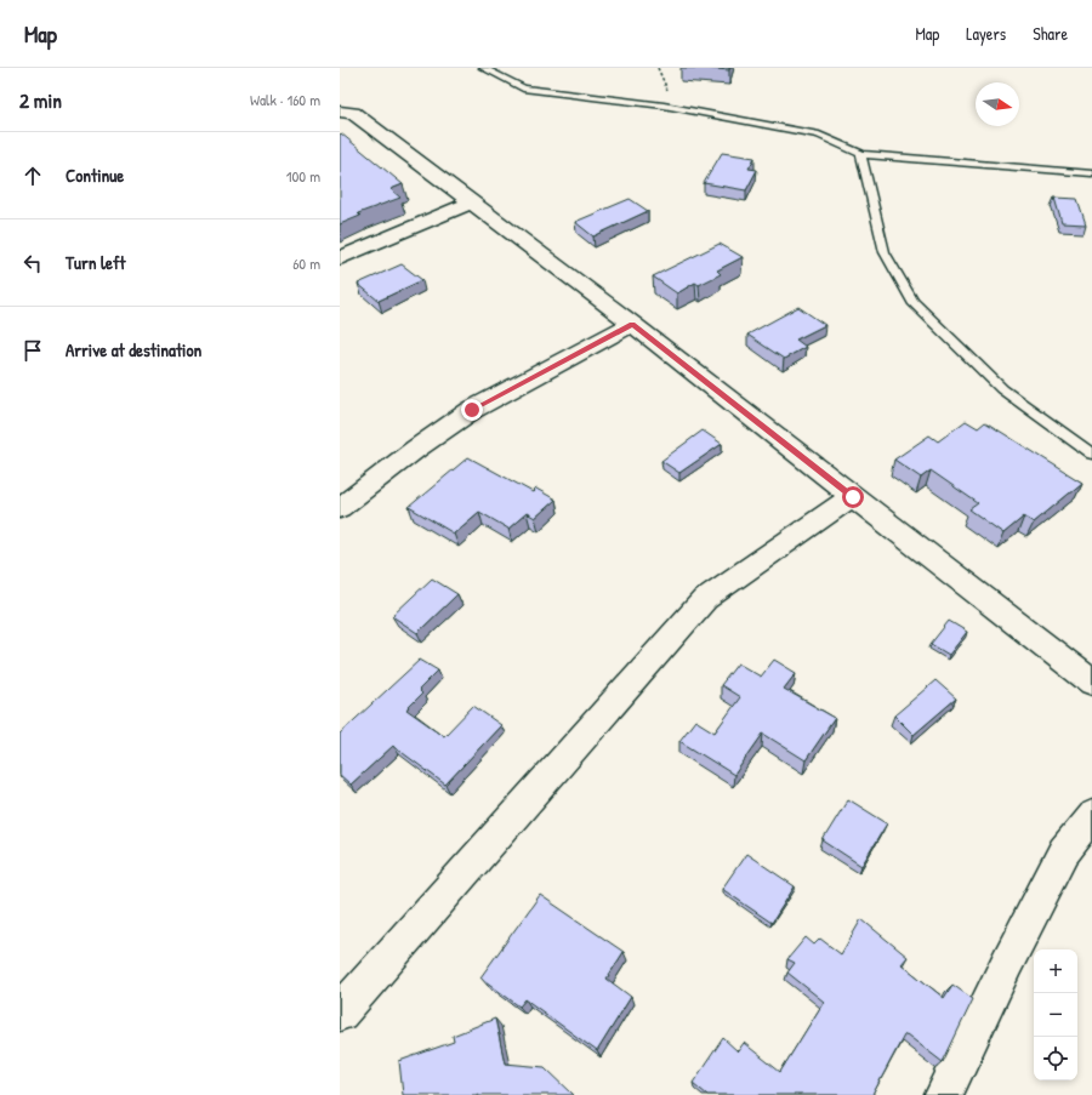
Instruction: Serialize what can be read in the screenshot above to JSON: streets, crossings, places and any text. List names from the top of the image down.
{
  "north": "right",
  "page": {
    "header": "Map",
    "nav": ["Map", "Layers", "Share"],
    "heading": ["2 min", "Walk · 160 m"],
    "list": [
      ["Continue", "100 m"],
      ["Turn left", "60 m"],
      "Arrive at destination"
    ],
    "map_buttons": ["+", "−"]
  }
}
